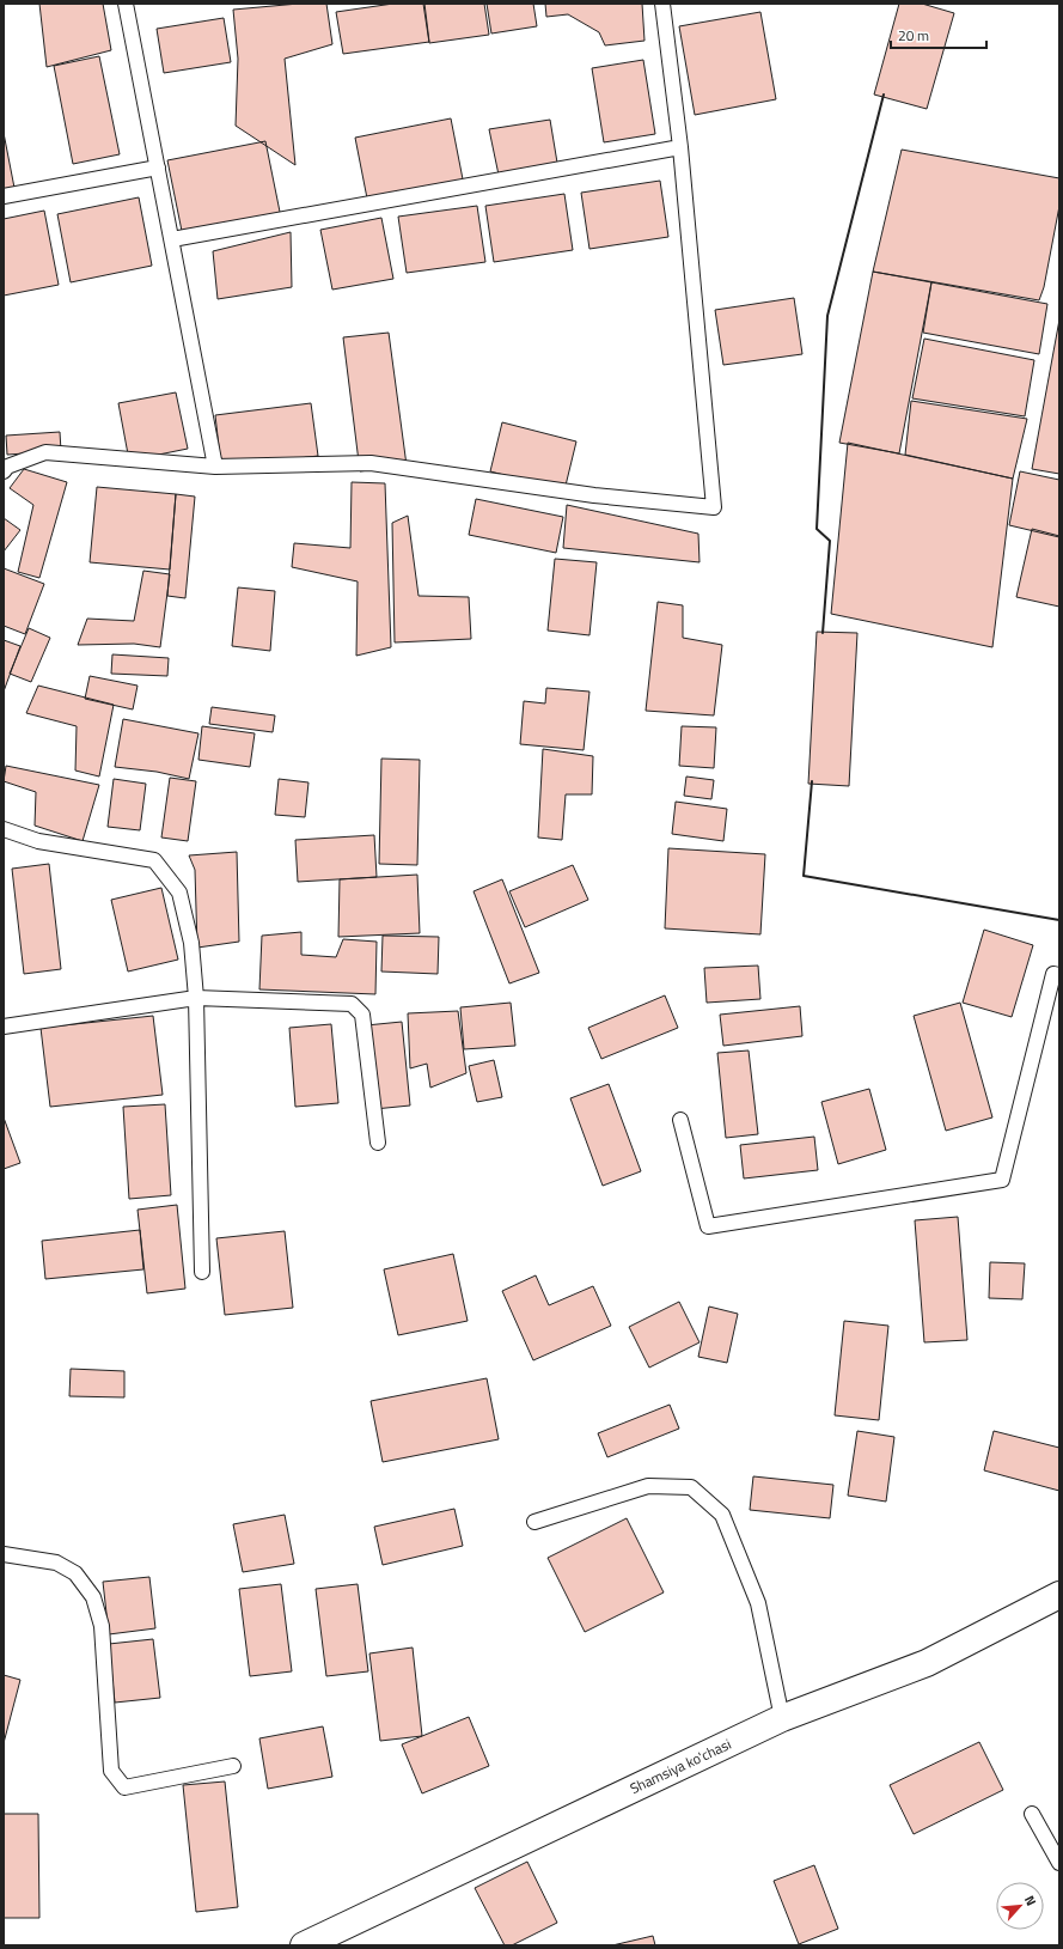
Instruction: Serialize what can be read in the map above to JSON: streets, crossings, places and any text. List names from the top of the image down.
{
  "streets": {
    "street": ["Shamsiya ko'chasi"]
  },
  "scale_bar": "20 m",
  "north": "top right"
}
